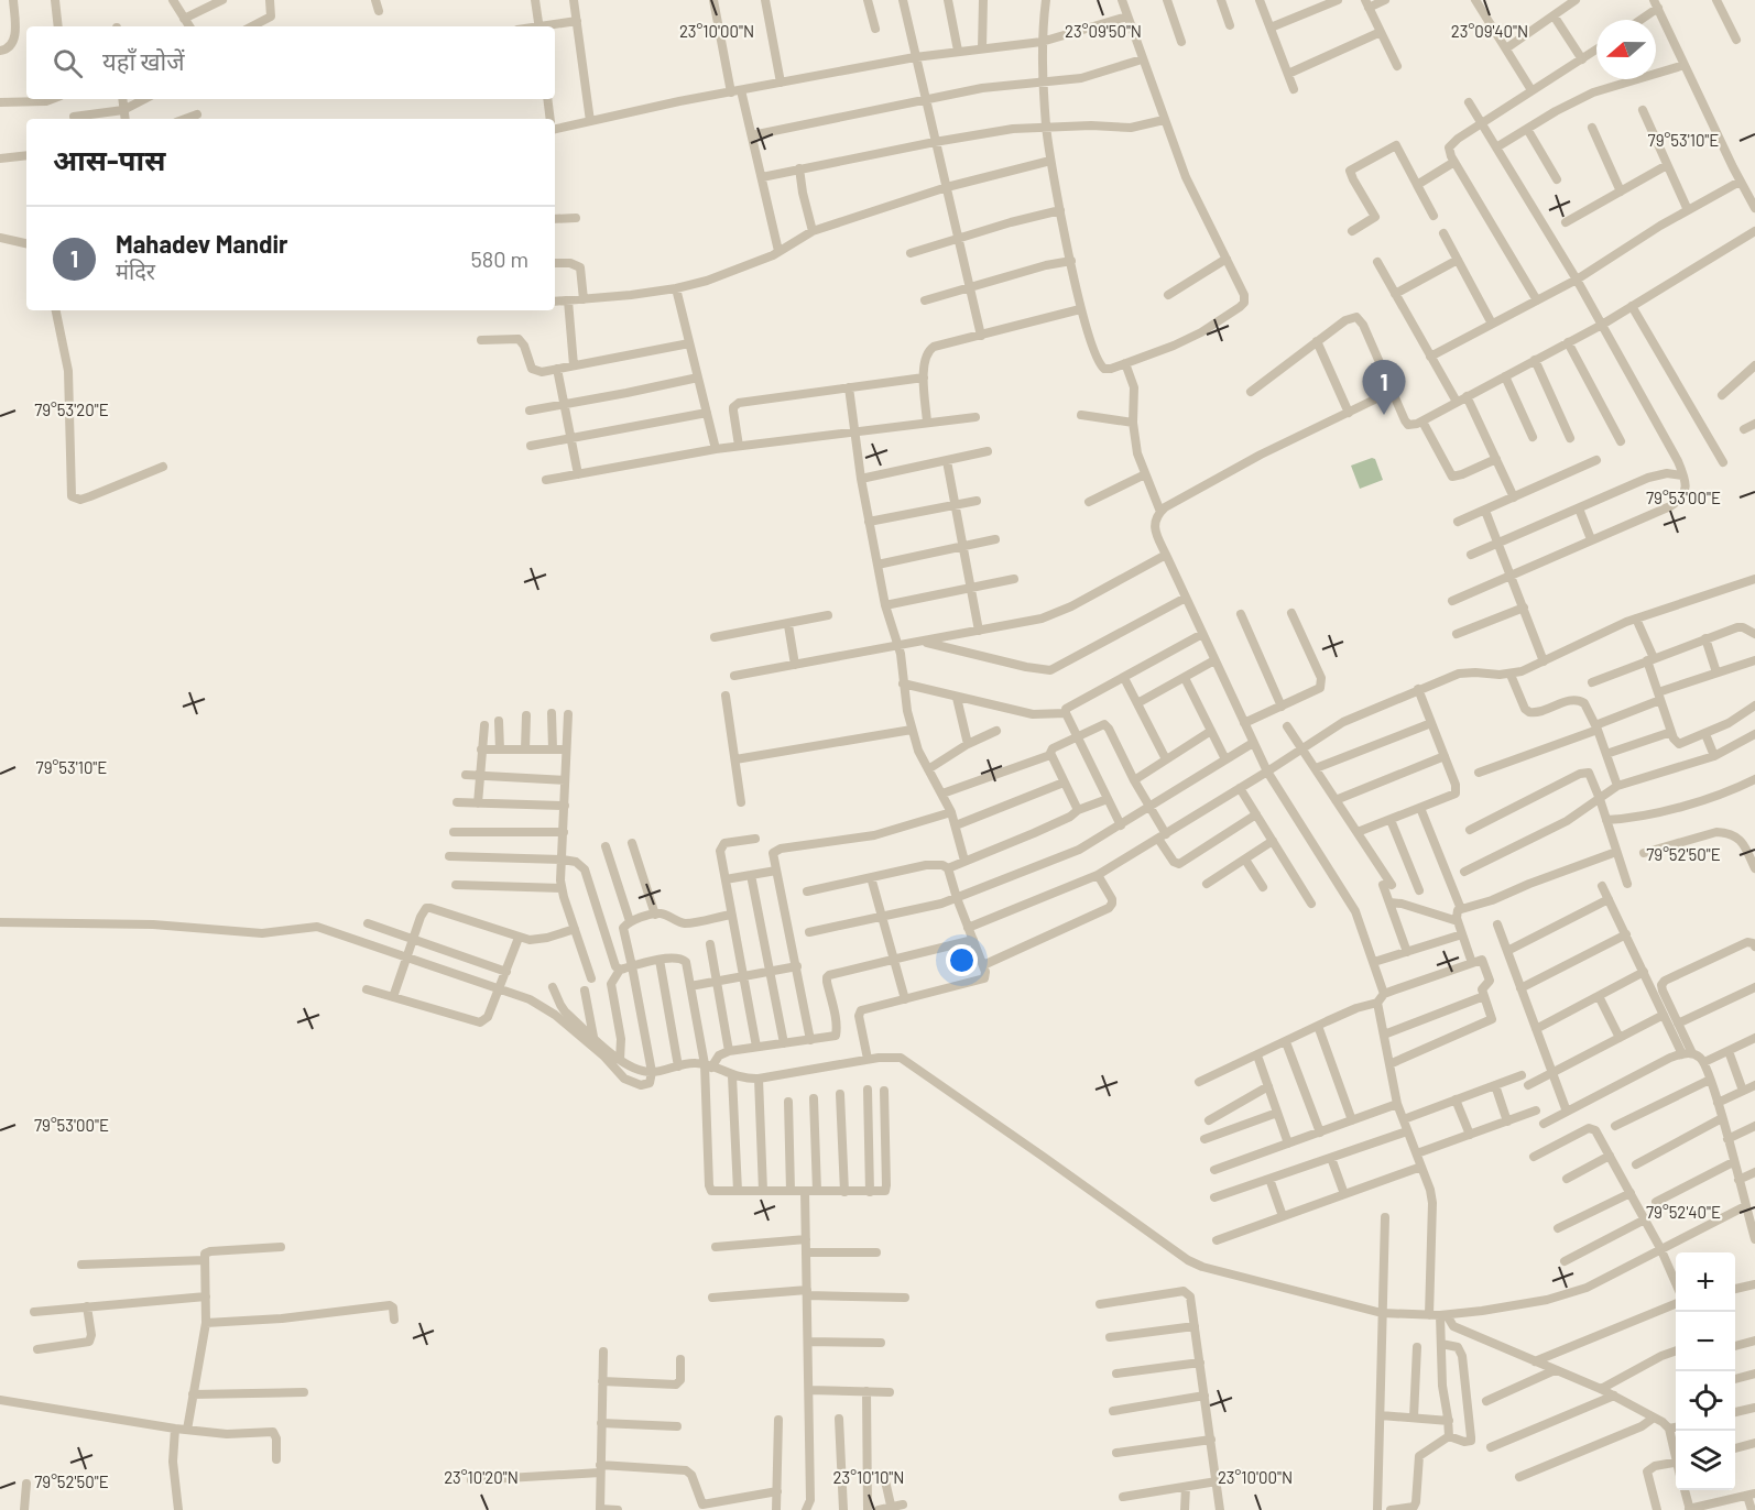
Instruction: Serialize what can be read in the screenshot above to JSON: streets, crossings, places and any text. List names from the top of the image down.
{
  "north": "left",
  "page": {
    "search": "यहाँ खोजें",
    "heading": "आस-पास",
    "list": [
      {
        "mark": "1",
        "name": "Mahadev Mandir",
        "note": "मंदिर",
        "value": "580 m"
      }
    ],
    "pins": "1",
    "map_buttons": ["+", "−"]
  },
  "coordinates": [
    "23°10'00\"N",
    "23°09'50\"N",
    "23°09'40\"N",
    "79°53'10\"E",
    "79°53'20\"E",
    "79°53'00\"E",
    "79°52'50\"E",
    "79°52'40\"E",
    "23°10'20\"N",
    "23°10'10\"N"
  ]
}
